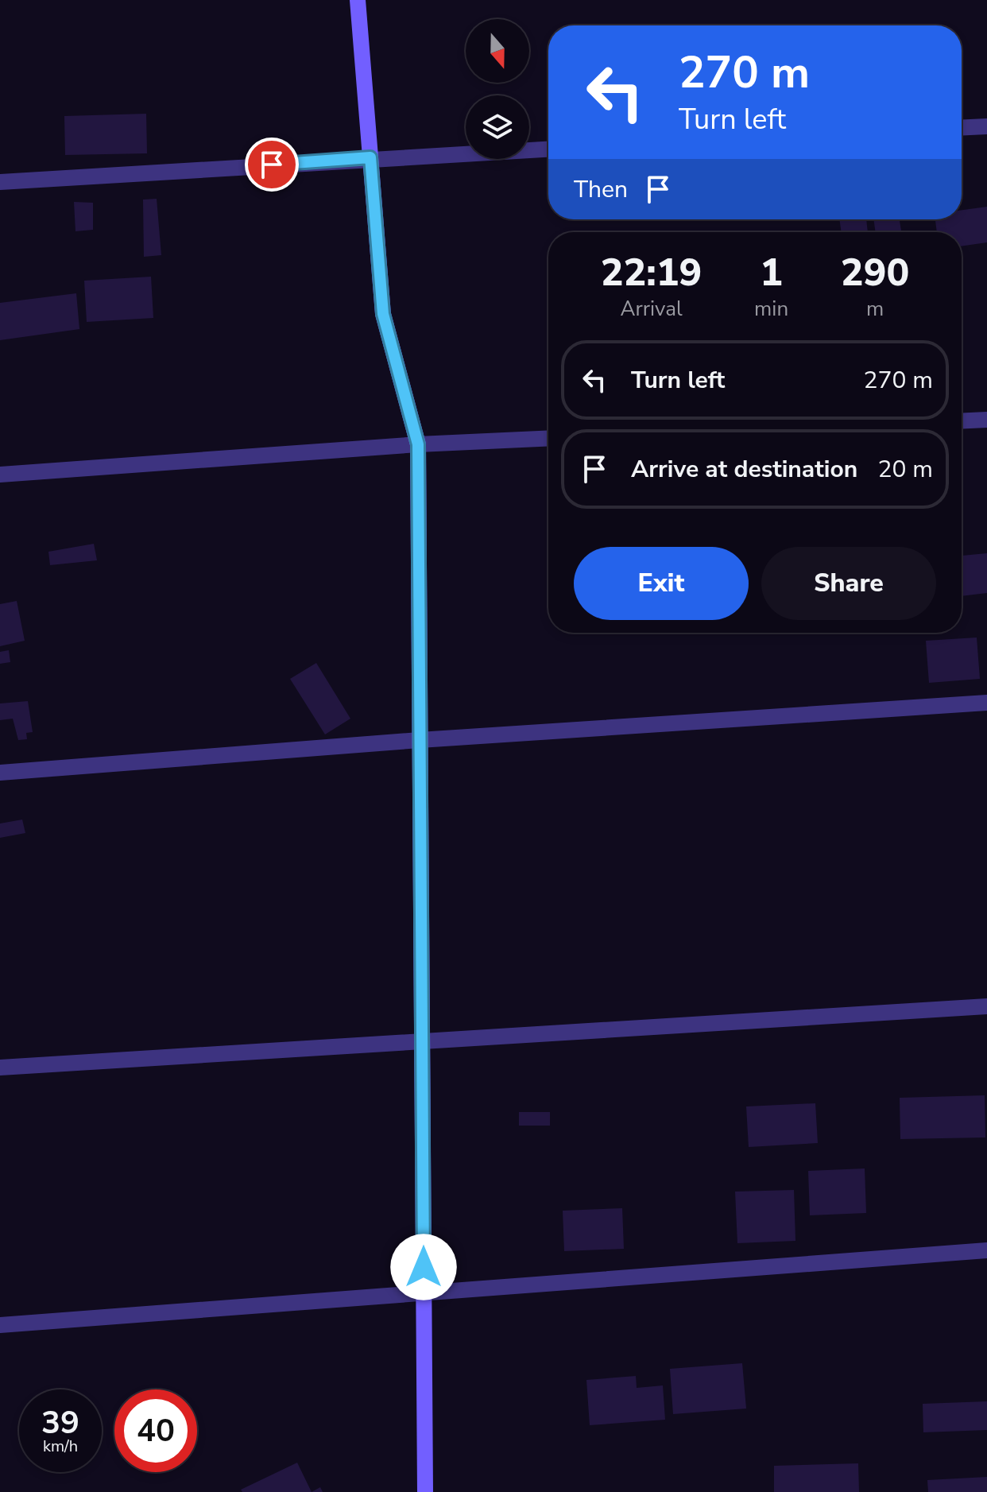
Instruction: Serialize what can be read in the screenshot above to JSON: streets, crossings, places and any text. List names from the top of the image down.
{
  "north": "bottom",
  "page": {
    "turn": ["270 m", "Turn left"],
    "then": "Then",
    "eta": [
      "22:19",
      "Arrival",
      "1",
      "min",
      "290",
      "m"
    ],
    "list": [
      {
        "name": "Turn left",
        "value": "270 m"
      },
      {
        "name": "Arrive at destination",
        "value": "20 m"
      }
    ],
    "buttons": ["Exit", "Share"],
    "speed": "39 km/h",
    "limit": "40"
  }
}
